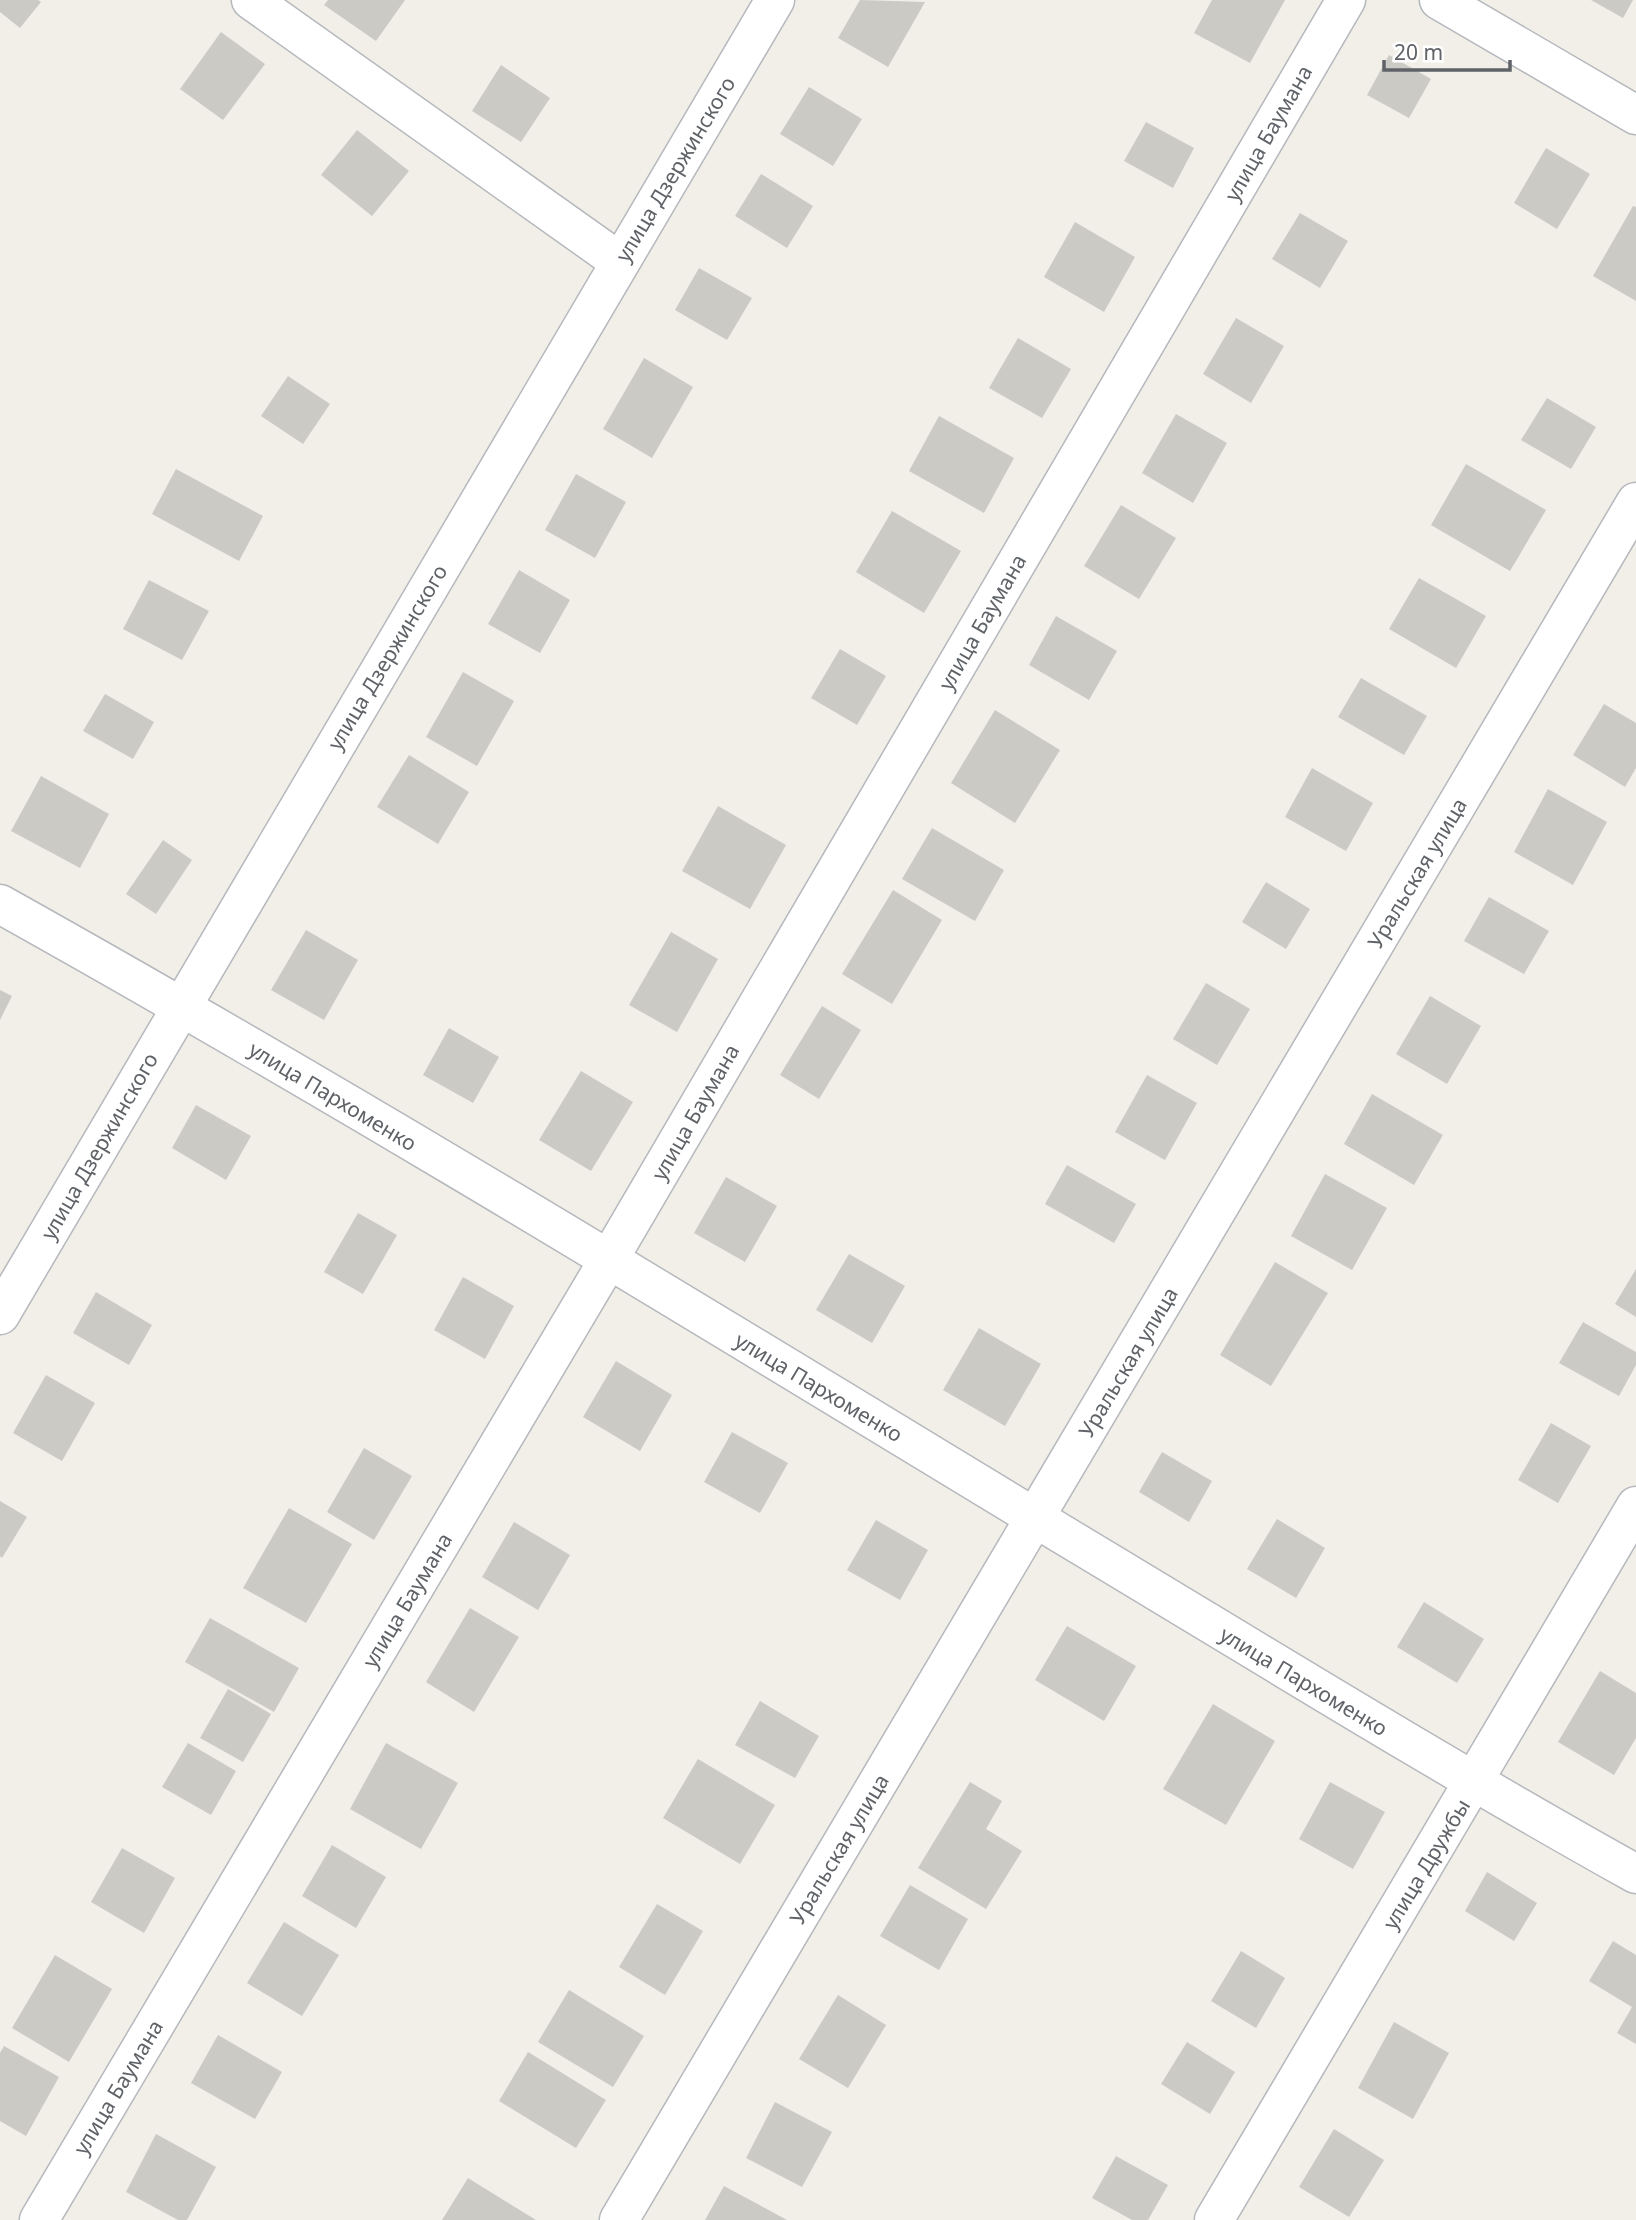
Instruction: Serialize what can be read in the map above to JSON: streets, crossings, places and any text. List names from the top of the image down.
{
  "streets": {
    "street": [
      "улица Баумана",
      "улица Дзержинского",
      "Уральская улица",
      "улица Пархоменко",
      "улица Дружбы"
    ]
  },
  "crossings": [
    ["улица Баумана", "улица Пархоменко"],
    ["улица Дзержинского", "улица Пархоменко"],
    ["Уральская улица", "улица Пархоменко"],
    ["улица Пархоменко", "улица Дружбы"]
  ],
  "scale_bar": "20 m"
}
